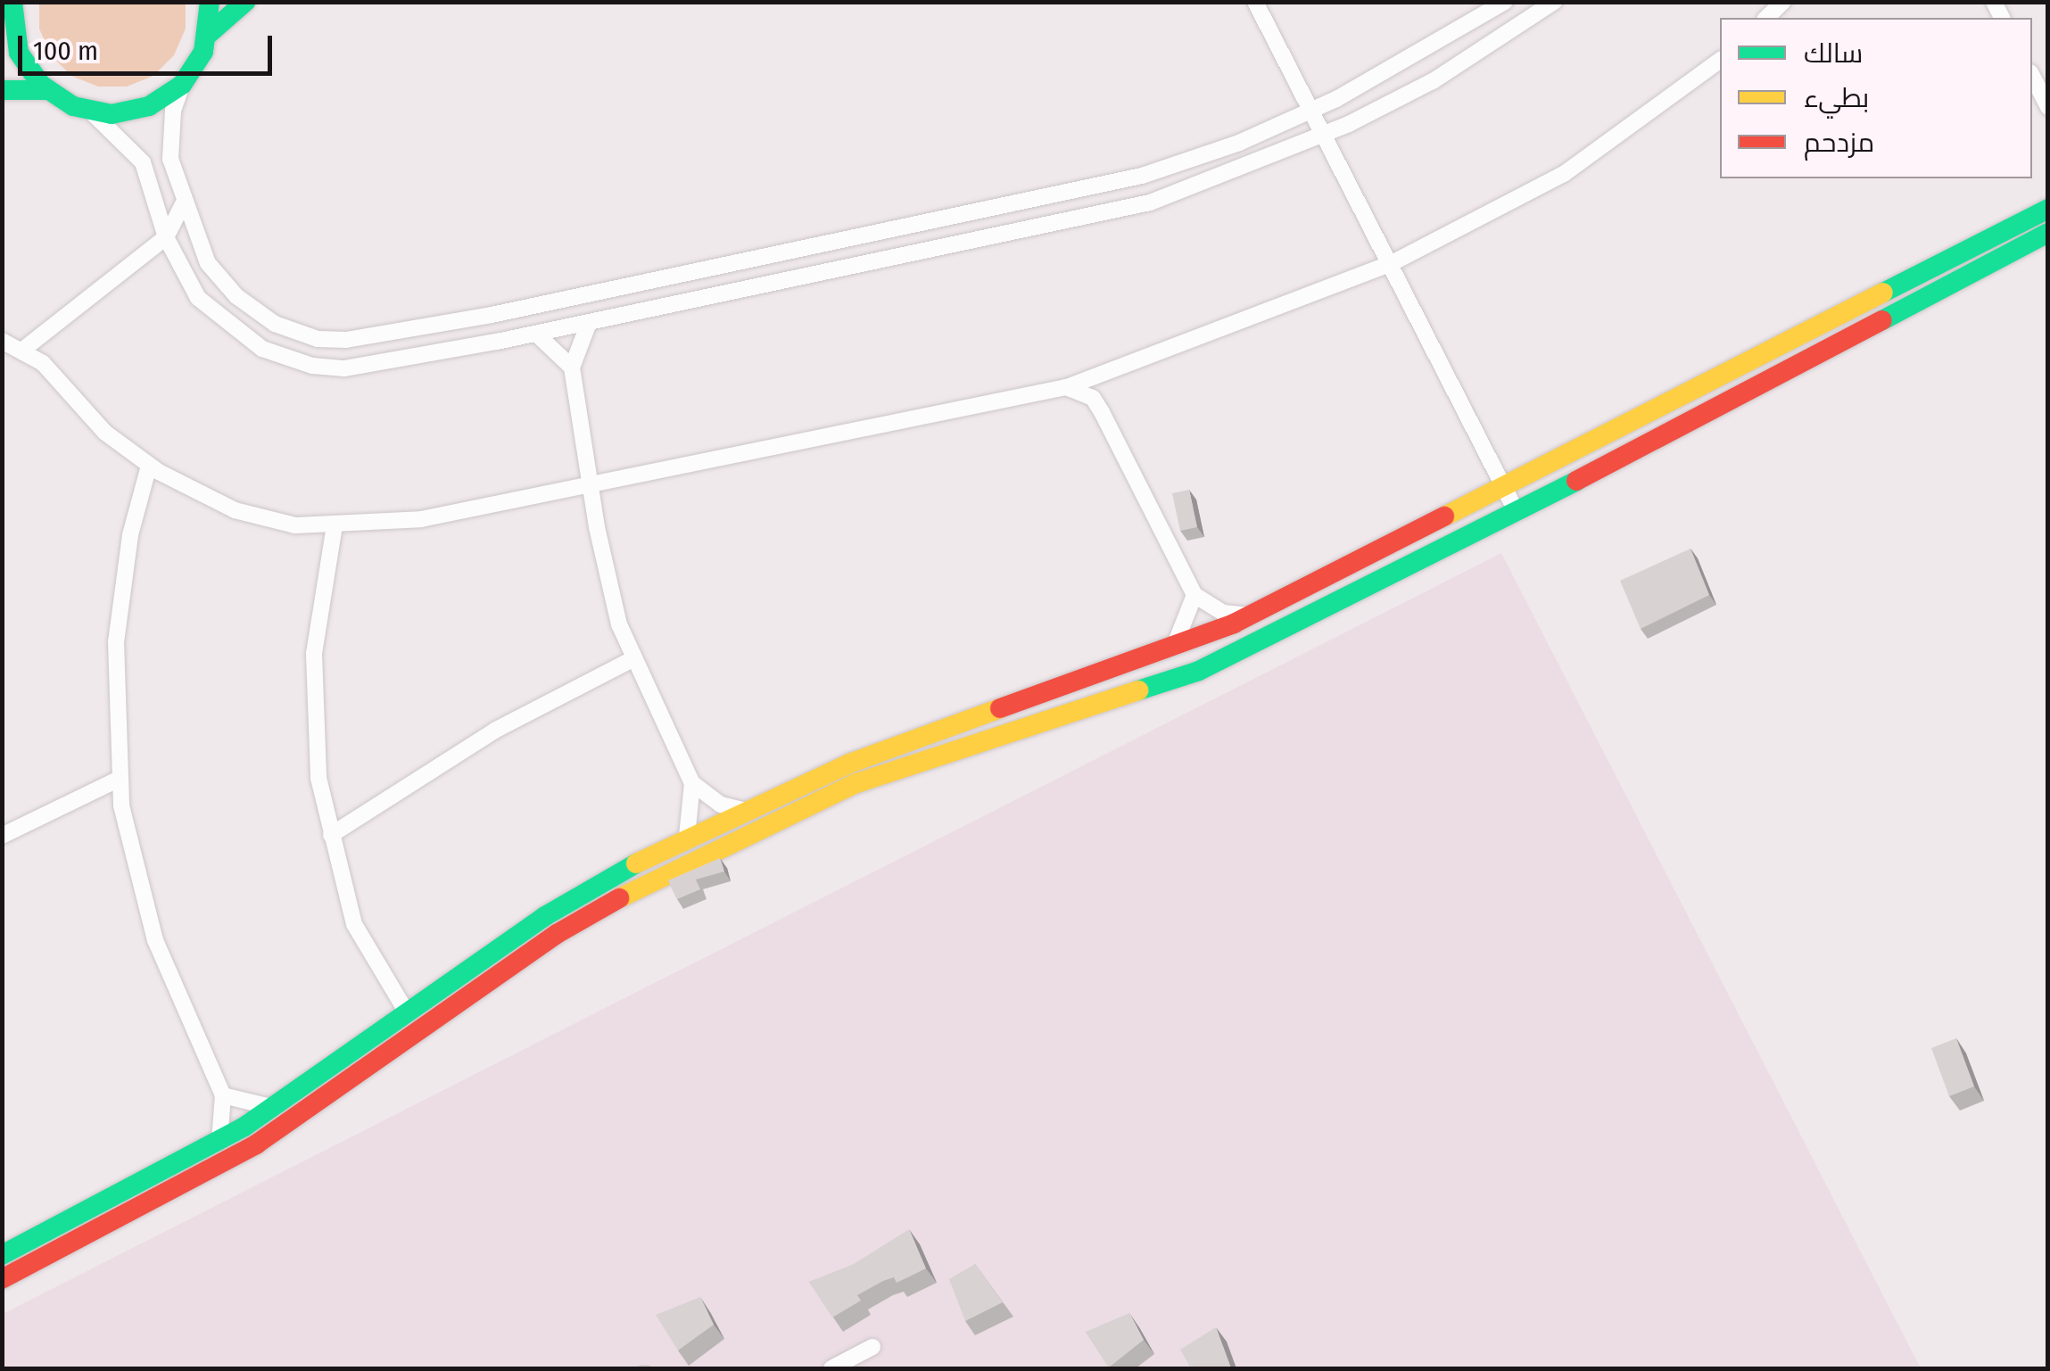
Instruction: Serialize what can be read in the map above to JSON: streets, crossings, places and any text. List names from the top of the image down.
{
  "legend": ["سالك", "بطيء", "مزدحم"],
  "scale_bar": "100 m"
}
